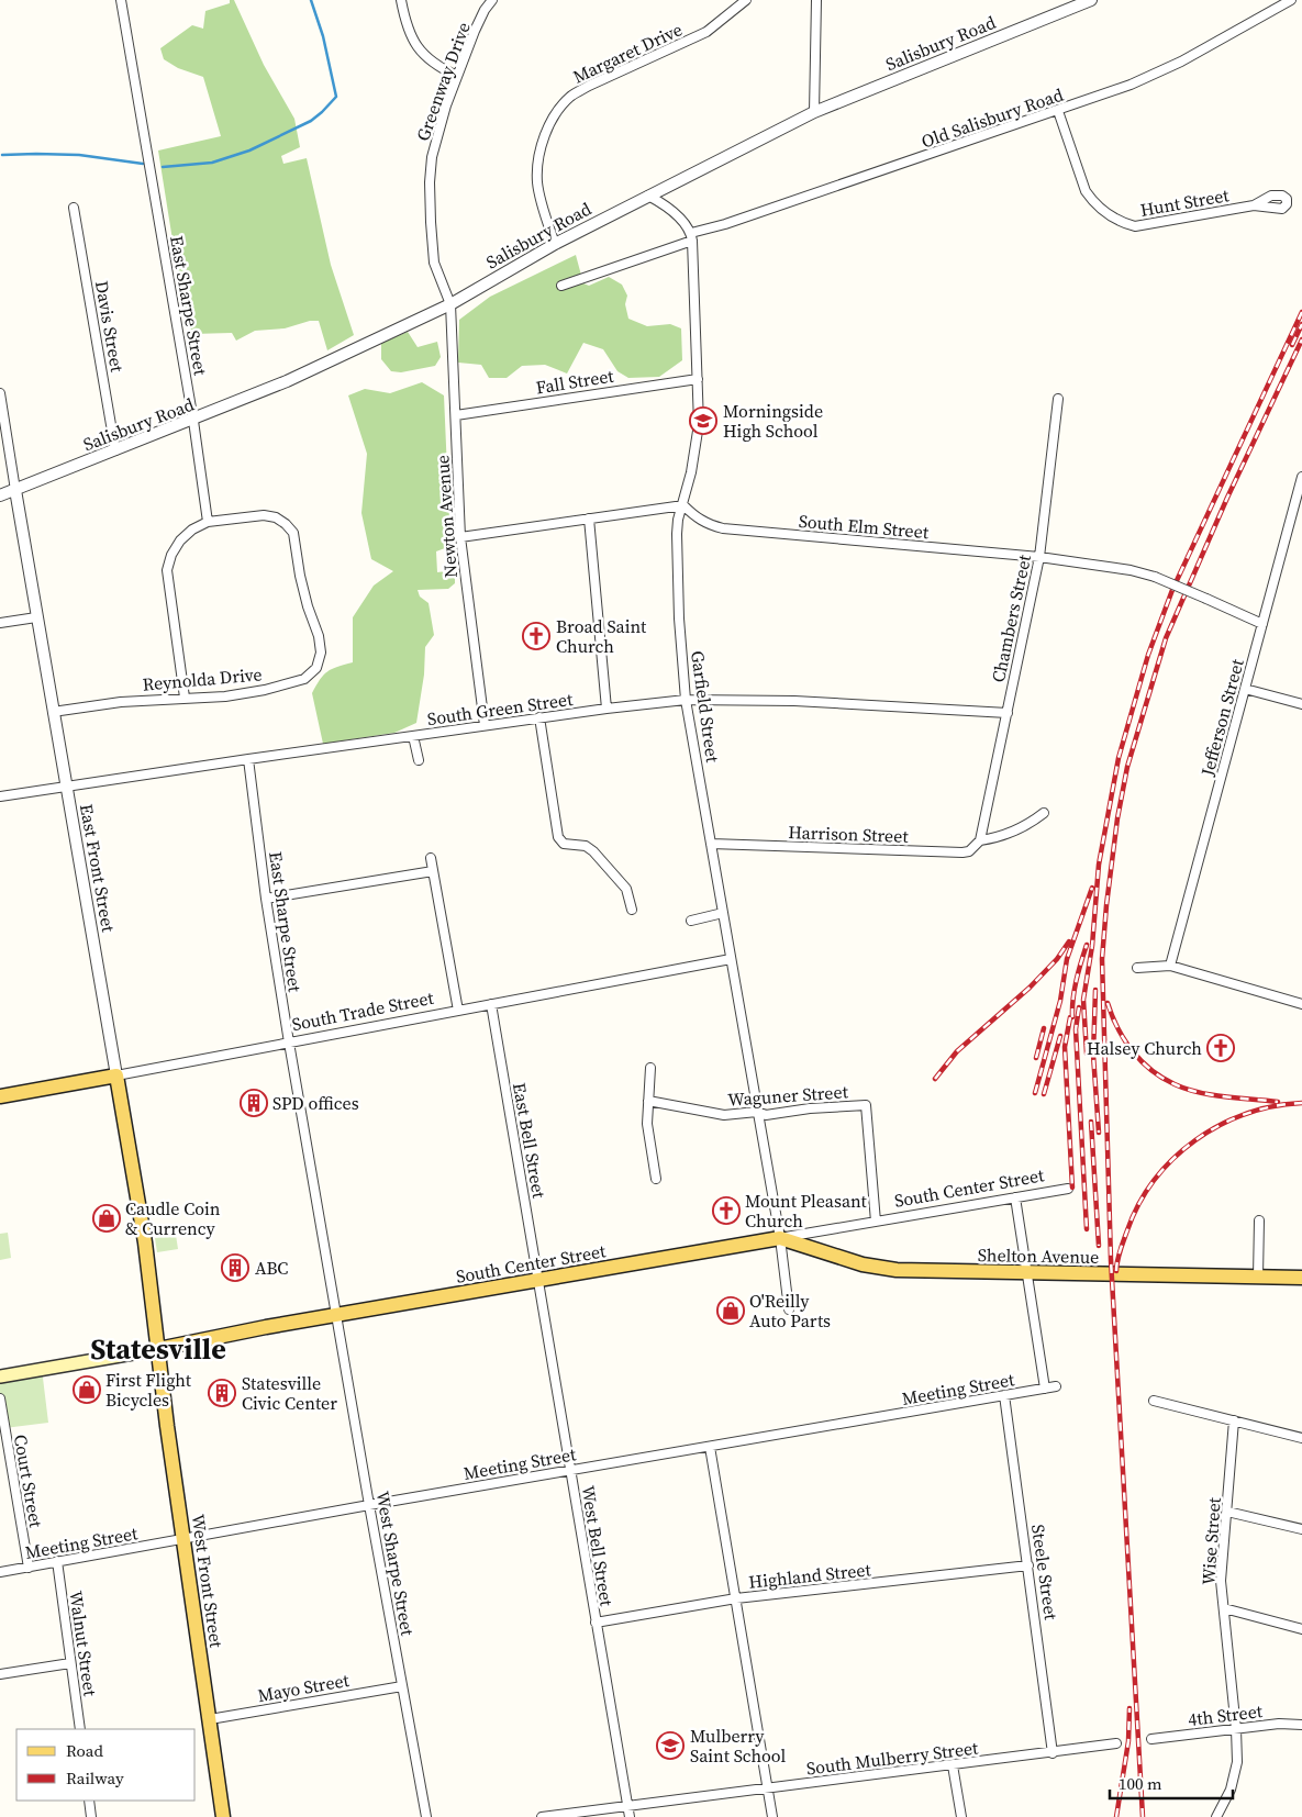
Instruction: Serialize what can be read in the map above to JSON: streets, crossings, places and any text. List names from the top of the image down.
{
  "streets": {
    "main road": [
      "East Front Street",
      "South Trade Street",
      "South Center Street",
      "Shelton Avenue",
      "West Front Street"
    ],
    "street": [
      "Salisbury Road",
      "Margaret Drive",
      "Greenway Drive",
      "Old Salisbury Road",
      "Hunt Street",
      "East Sharpe Street",
      "Davis Street",
      "Fall Street",
      "Newton Avenue",
      "South Elm Street",
      "Chambers Street",
      "Reynolda Drive",
      "Garfield Street",
      "South Green Street",
      "Jefferson Street",
      "Harrison Street",
      "Waguner Street",
      "East Bell Street",
      "Meeting Street",
      "Court Street",
      "Wise Street",
      "West Bell Street",
      "West Sharpe Street",
      "Steele Street",
      "Highland Street",
      "Walnut Street",
      "Mayo Street",
      "4th Street",
      "South Mulberry Street"
    ]
  },
  "crossings": [
    ["Salisbury Road", "Margaret Drive"],
    ["Salisbury Road", "Greenway Drive"],
    ["Salisbury Road", "East Sharpe Street"],
    ["Salisbury Road", "Davis Street"],
    ["Salisbury Road", "Newton Avenue"],
    ["Salisbury Road", "East Front Street"],
    ["Greenway Drive", "Newton Avenue"],
    ["Old Salisbury Road", "Hunt Street"],
    ["Old Salisbury Road", "Garfield Street"],
    ["East Sharpe Street", "Reynolda Drive"],
    ["East Sharpe Street", "South Green Street"],
    ["East Sharpe Street", "South Trade Street"],
    ["East Sharpe Street", "South Center Street"],
    ["East Sharpe Street", "West Sharpe Street"],
    ["Fall Street", "Newton Avenue"],
    ["Fall Street", "Garfield Street"],
    ["Newton Avenue", "South Green Street"],
    ["South Elm Street", "Chambers Street"],
    ["South Elm Street", "Garfield Street"],
    ["South Elm Street", "Jefferson Street"],
    ["Chambers Street", "South Green Street"],
    ["Chambers Street", "Harrison Street"],
    ["Reynolda Drive", "East Front Street"],
    ["Garfield Street", "South Green Street"],
    ["Garfield Street", "Harrison Street"],
    ["Garfield Street", "South Trade Street"],
    ["Garfield Street", "Waguner Street"],
    ["Garfield Street", "South Center Street"],
    ["Garfield Street", "Shelton Avenue"],
    ["South Green Street", "East Front Street"],
    ["East Front Street", "South Trade Street"],
    ["East Front Street", "South Center Street"],
    ["East Front Street", "West Front Street"],
    ["South Trade Street", "East Bell Street"],
    ["Waguner Street", "South Center Street"],
    ["East Bell Street", "South Center Street"],
    ["East Bell Street", "West Bell Street"],
    ["South Center Street", "Shelton Avenue"],
    ["South Center Street", "West Bell Street"],
    ["South Center Street", "West Sharpe Street"],
    ["South Center Street", "West Front Street"],
    ["Meeting Street", "Court Street"],
    ["Meeting Street", "West Bell Street"],
    ["Meeting Street", "West Sharpe Street"],
    ["Meeting Street", "Steele Street"],
    ["Meeting Street", "West Front Street"],
    ["Meeting Street", "Walnut Street"],
    ["Wise Street", "4th Street"],
    ["West Bell Street", "Highland Street"],
    ["West Bell Street", "South Mulberry Street"],
    ["West Sharpe Street", "Mayo Street"],
    ["Steele Street", "Highland Street"],
    ["Steele Street", "South Mulberry Street"],
    ["West Front Street", "Mayo Street"]
  ],
  "districts": ["Statesville"],
  "places": {
    "school or university": ["Morningside High School", "Mulberry Saint School"],
    "church": ["Broad Saint Church", "Halsey Church", "Mount Pleasant Church"],
    "building": ["SPD offices", "ABC", "Statesville Civic Center"],
    "shop": ["Caudle Coin & Currency", "O'Reilly Auto Parts", "First Flight Bicycles"]
  },
  "legend": ["Road", "Railway"],
  "scale_bar": "100 m"
}
